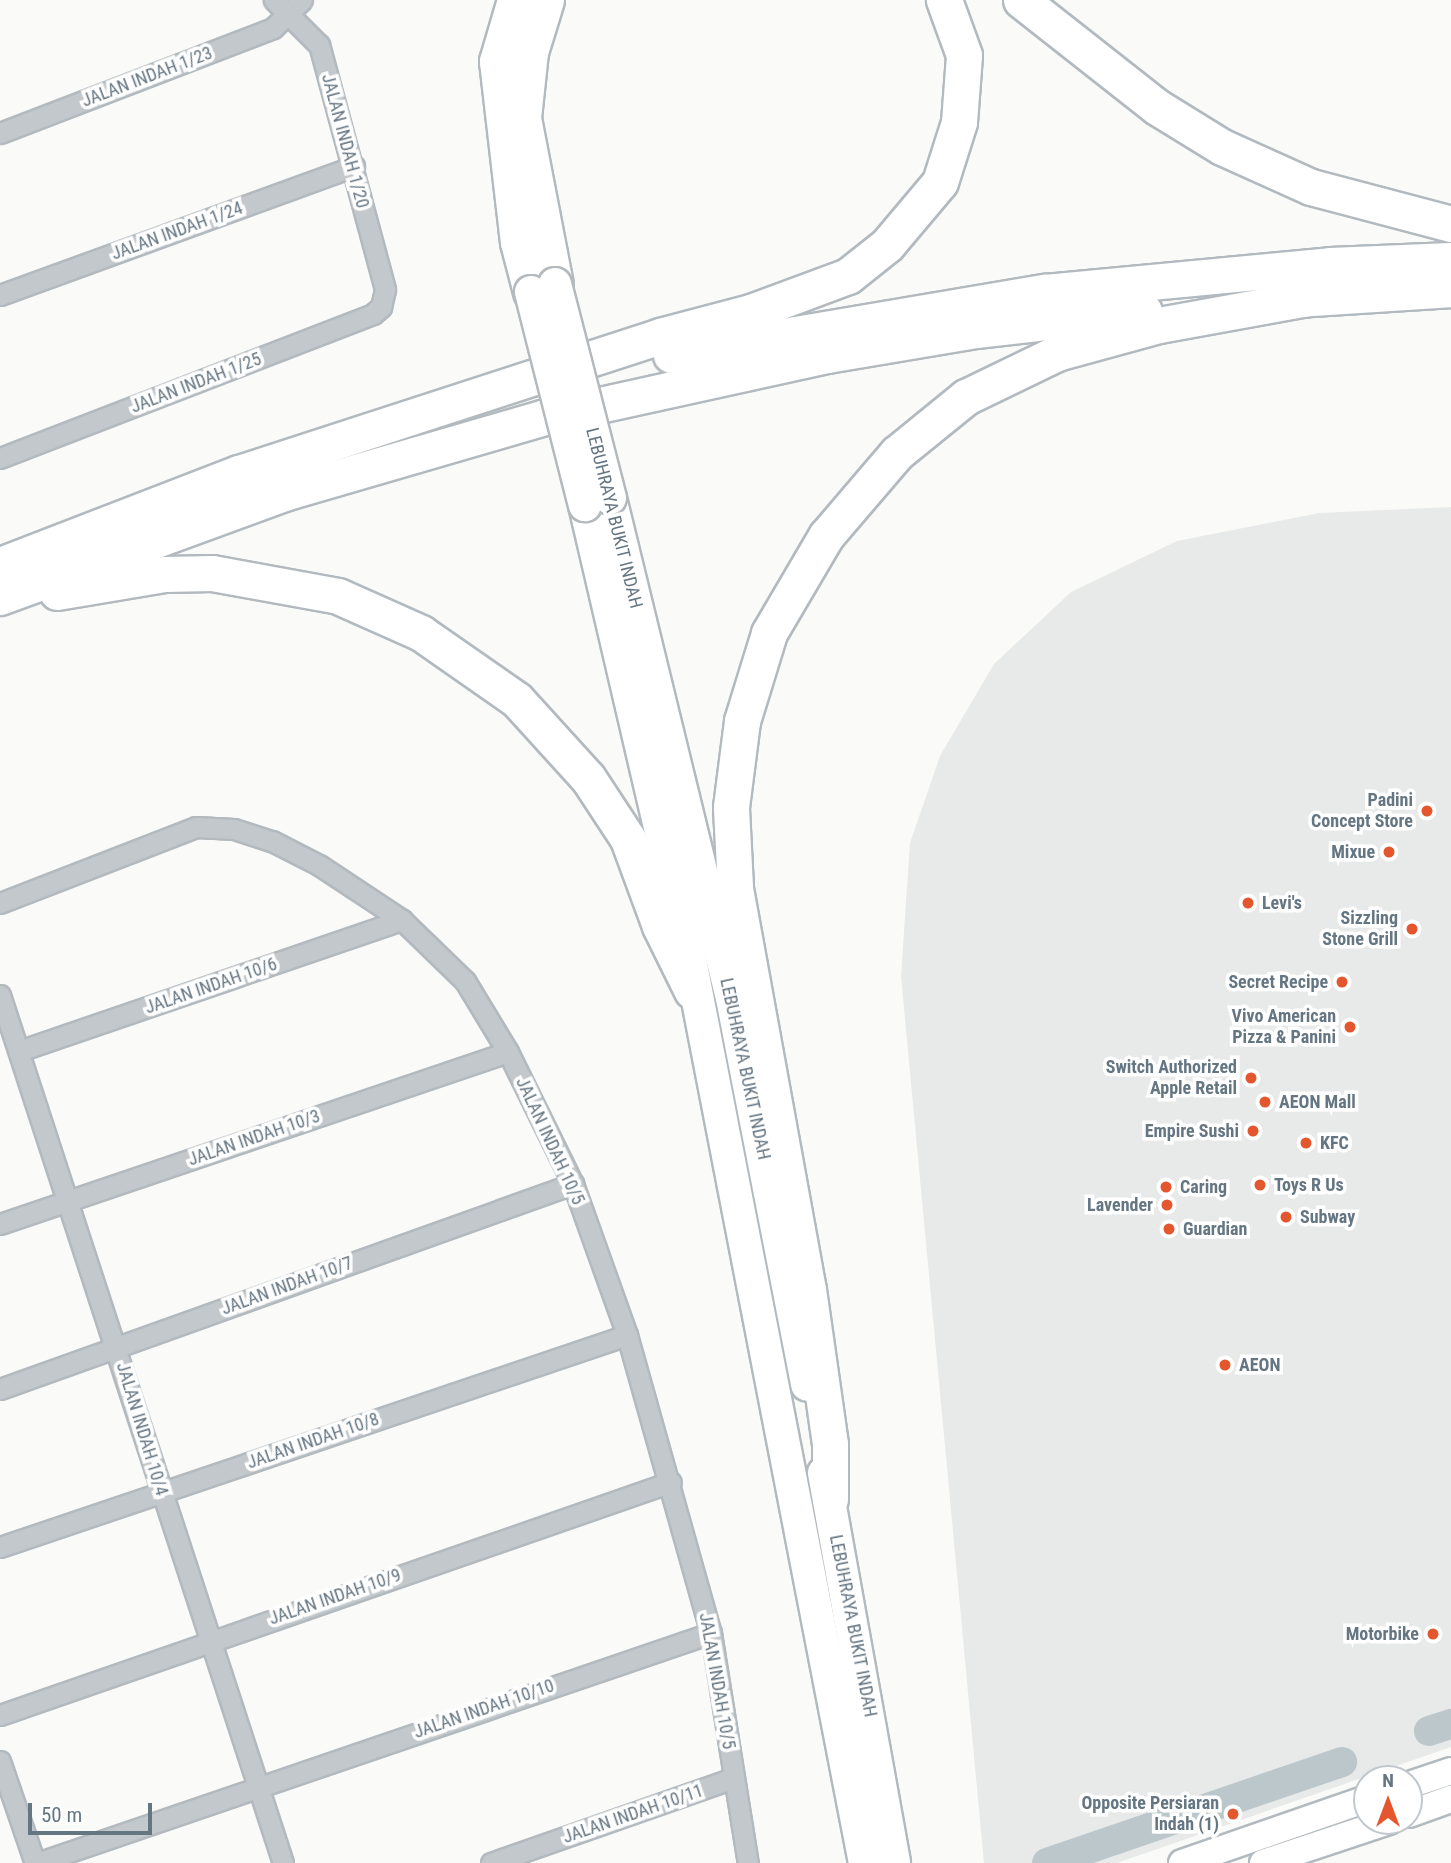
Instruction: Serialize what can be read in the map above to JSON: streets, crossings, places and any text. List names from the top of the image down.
{
  "streets": {
    "highway": ["LEBUHRAYA BUKIT INDAH"],
    "street": [
      "JALAN INDAH 1/23",
      "JALAN INDAH 1/20",
      "JALAN INDAH 1/24",
      "JALAN INDAH 1/25",
      "JALAN INDAH 10/6",
      "JALAN INDAH 10/3",
      "JALAN INDAH 10/5",
      "JALAN INDAH 10/7",
      "JALAN INDAH 10/4",
      "JALAN INDAH 10/8",
      "JALAN INDAH 10/9",
      "JALAN INDAH 10/10",
      "JALAN INDAH 10/11"
    ]
  },
  "crossings": [
    ["JALAN INDAH 1/23", "JALAN INDAH 1/20"],
    ["JALAN INDAH 1/20", "JALAN INDAH 1/24"],
    ["JALAN INDAH 1/20", "JALAN INDAH 1/25"],
    ["JALAN INDAH 10/6", "JALAN INDAH 10/5"],
    ["JALAN INDAH 10/6", "JALAN INDAH 10/4"],
    ["JALAN INDAH 10/3", "JALAN INDAH 10/5"],
    ["JALAN INDAH 10/3", "JALAN INDAH 10/4"],
    ["JALAN INDAH 10/5", "JALAN INDAH 10/7"],
    ["JALAN INDAH 10/5", "JALAN INDAH 10/8"],
    ["JALAN INDAH 10/5", "JALAN INDAH 10/9"],
    ["JALAN INDAH 10/5", "JALAN INDAH 10/10"],
    ["JALAN INDAH 10/5", "JALAN INDAH 10/11"],
    ["JALAN INDAH 10/7", "JALAN INDAH 10/4"],
    ["JALAN INDAH 10/4", "JALAN INDAH 10/8"],
    ["JALAN INDAH 10/4", "JALAN INDAH 10/9"],
    ["JALAN INDAH 10/4", "JALAN INDAH 10/10"]
  ],
  "places": [
    "Padini Concept Store",
    "Mixue",
    "Levi's",
    "Sizzling Stone Grill",
    "Secret Recipe",
    "Vivo American Pizza & Panini",
    "Switch Authorized Apple Retail",
    "AEON Mall",
    "Empire Sushi",
    "KFC",
    "Toys R Us",
    "Caring",
    "Lavender",
    "Subway",
    "Guardian",
    "AEON",
    "Motorbike",
    "Opposite Persiaran Indah (1)"
  ],
  "scale_bar": "50 m",
  "north": "top"
}
